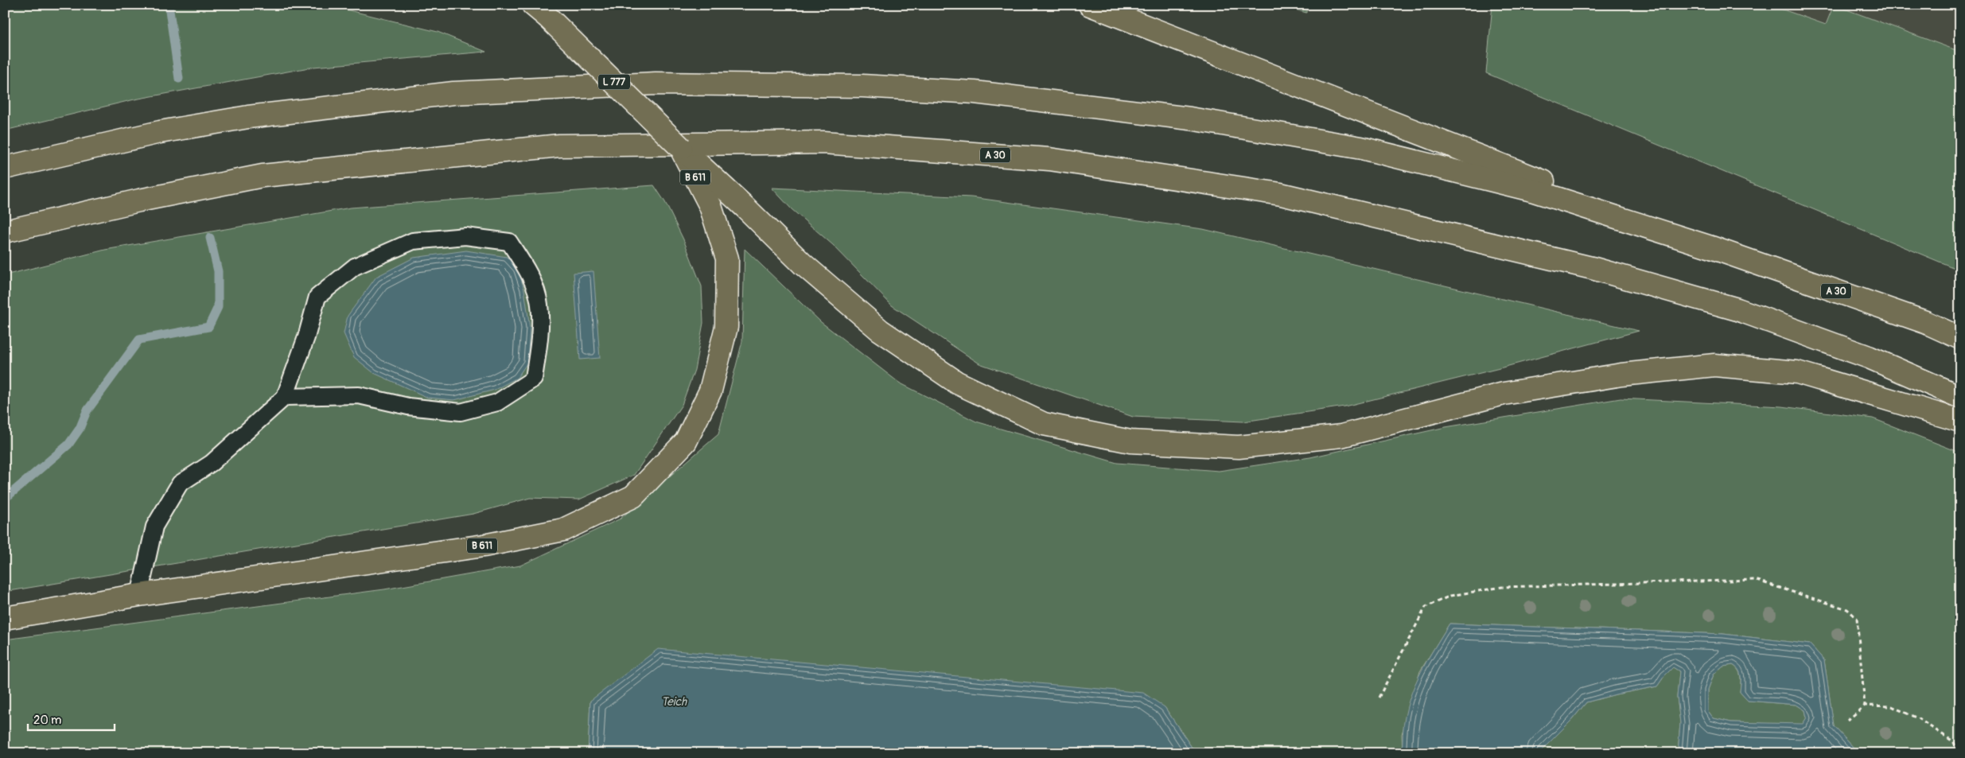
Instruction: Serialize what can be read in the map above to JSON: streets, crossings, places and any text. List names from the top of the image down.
{
  "streets": {
    "highway": ["L 777", "A 30", "B 611"]
  },
  "crossings": [
    ["L 777", "B 611"]
  ],
  "water": ["Teich"],
  "scale_bar": "20 m"
}
